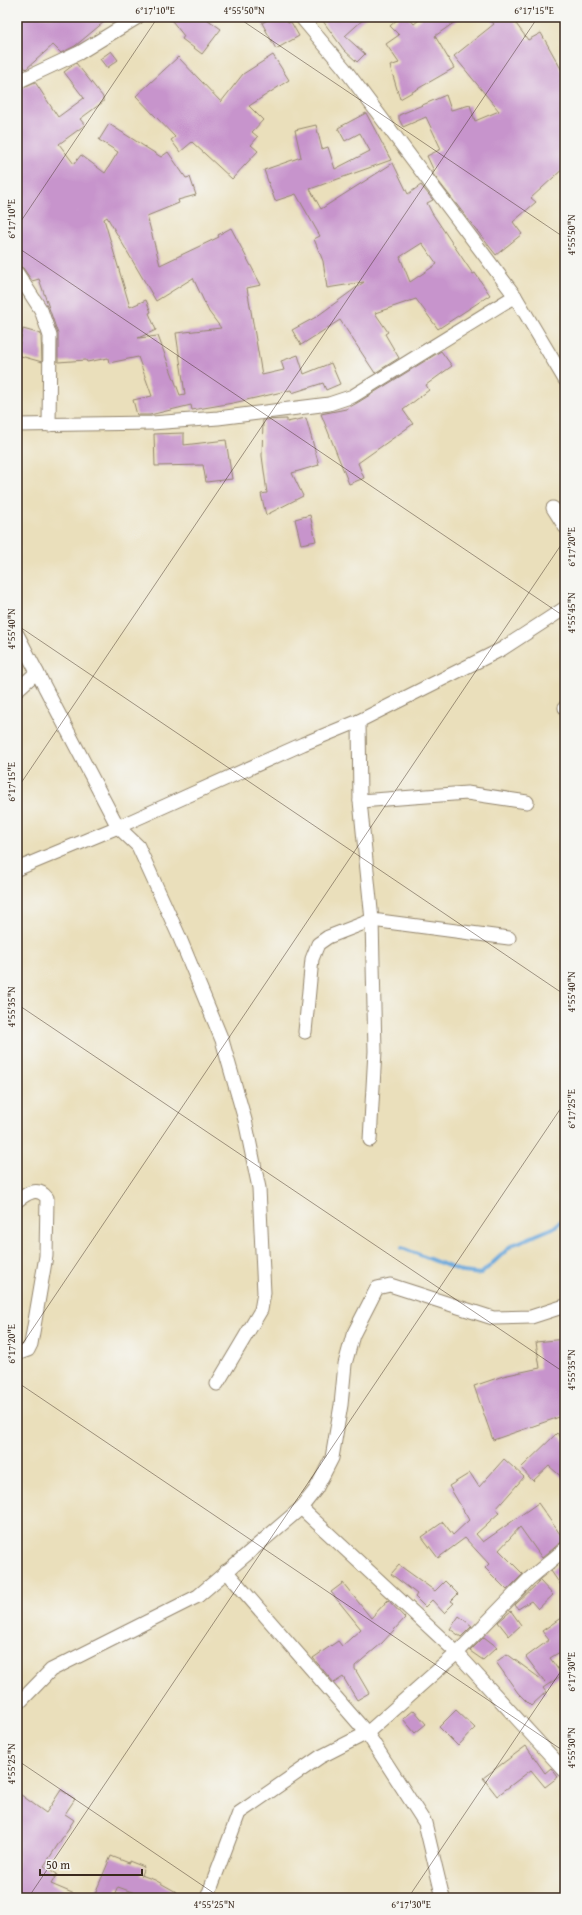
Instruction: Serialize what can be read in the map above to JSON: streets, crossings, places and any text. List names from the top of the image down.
{
  "scale_bar": "50 m",
  "coordinates": [
    "6°17'10\"E",
    "4°55'50\"N",
    "6°17'15\"E",
    "6°17'20\"E",
    "4°55'45\"N",
    "4°55'40\"N",
    "4°55'35\"N",
    "6°17'25\"E",
    "6°17'30\"E",
    "4°55'30\"N",
    "4°55'25\"N"
  ]
}
